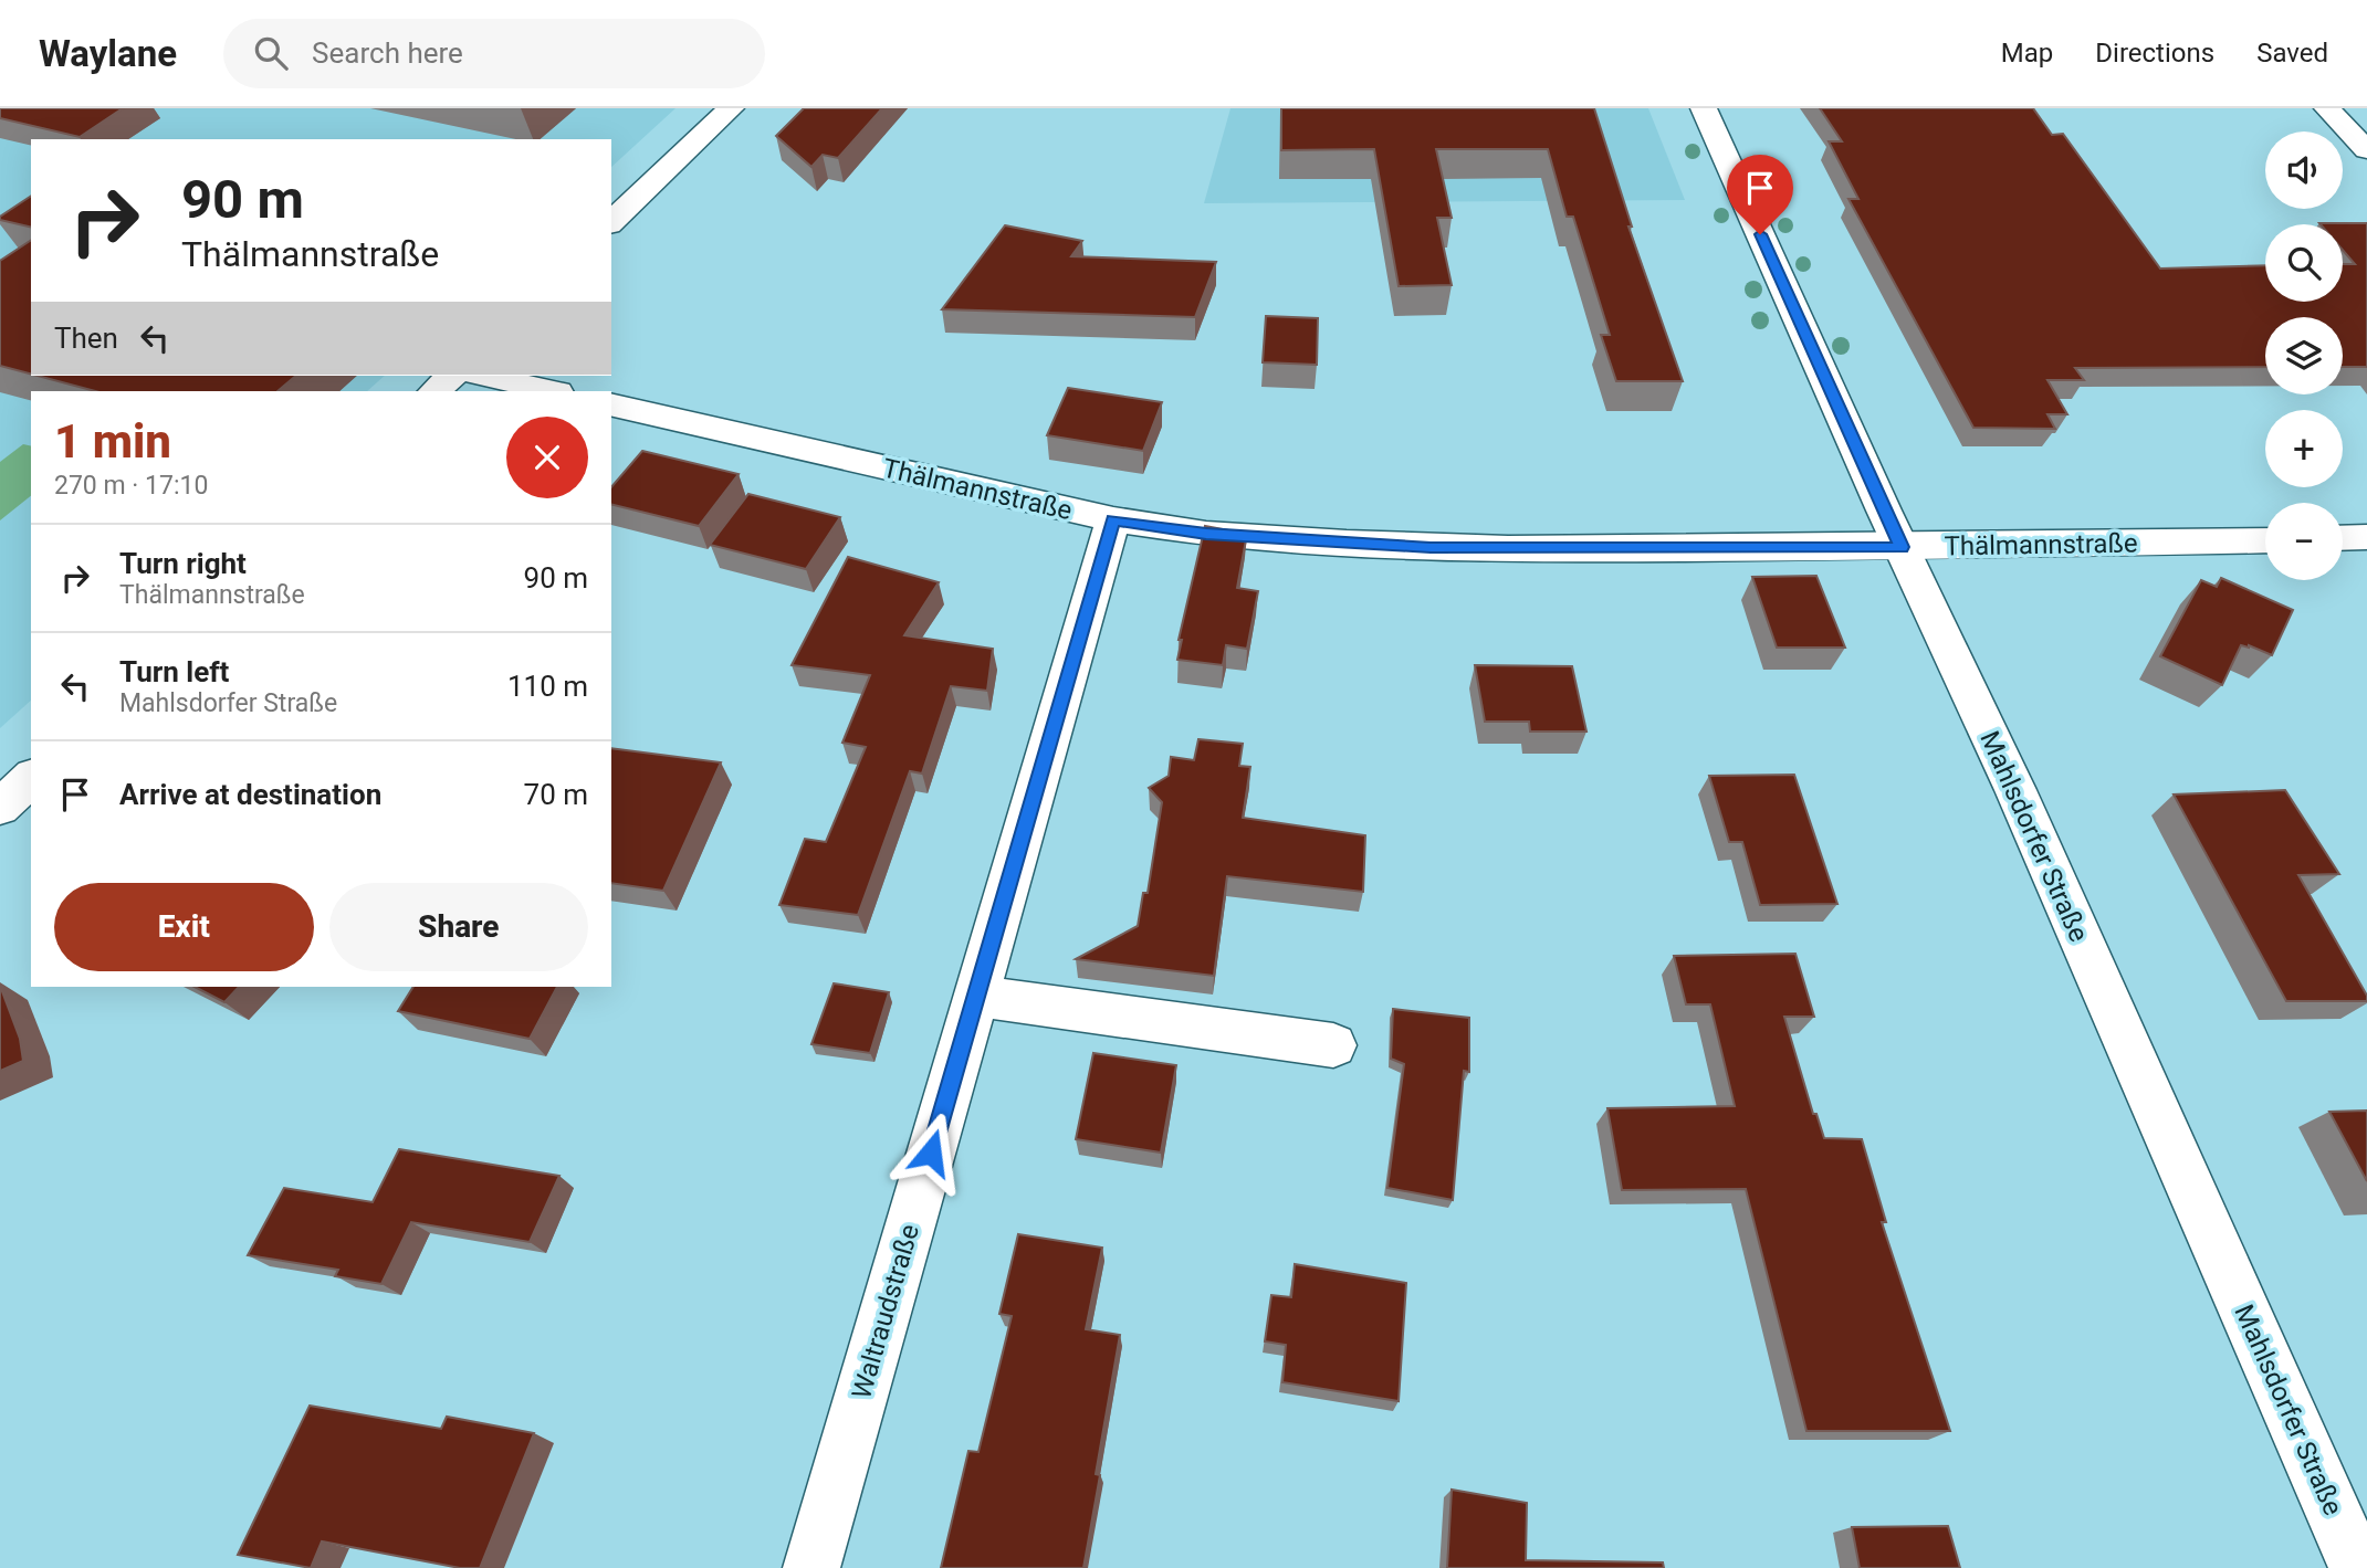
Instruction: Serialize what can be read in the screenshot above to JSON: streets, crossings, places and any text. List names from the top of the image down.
{
  "streets": {
    "street": ["Thälmannstraße", "Mahlsdorfer Straße", "Waltraudstraße"]
  },
  "crossings": [
    ["Thälmannstraße", "Mahlsdorfer Straße"],
    ["Thälmannstraße", "Waltraudstraße"]
  ],
  "page": {
    "header": "Waylane",
    "search": "Search here",
    "nav": ["Map", "Directions", "Saved"],
    "map_buttons": ["+", "−"],
    "turn": ["90 m", "Thälmannstraße"],
    "then": "Then",
    "heading": ["1 min", "270 m · 17:10"],
    "list": [
      {
        "name": "Turn right",
        "note": "Thälmannstraße",
        "value": "90 m"
      },
      {
        "name": "Turn left",
        "note": "Mahlsdorfer Straße",
        "value": "110 m"
      },
      {
        "name": "Arrive at destination",
        "value": "70 m"
      }
    ],
    "buttons": ["Exit", "Share"]
  }
}
